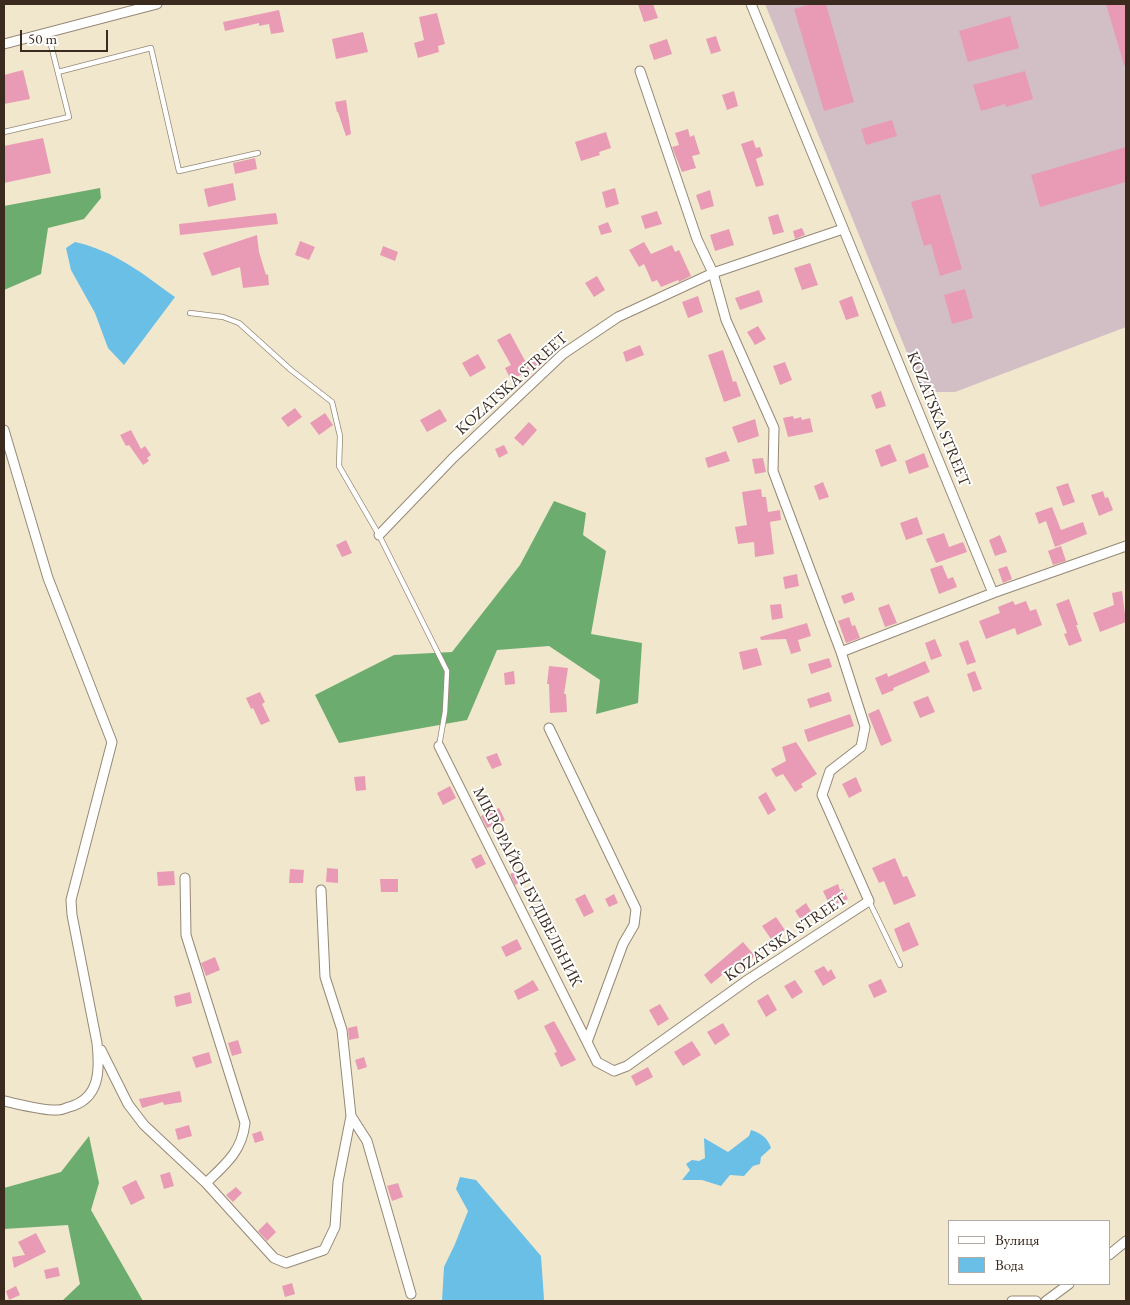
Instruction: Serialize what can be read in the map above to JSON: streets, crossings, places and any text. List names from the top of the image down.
{
  "streets": {
    "street": ["KOZATSKA STREET", "МІКРОРАЙОН БУДІВЕЛЬНИК"]
  },
  "crossings": [
    ["KOZATSKA STREET", "МІКРОРАЙОН БУДІВЕЛЬНИК"]
  ],
  "legend": ["Вулиця", "Вода"],
  "scale_bar": "50 m"
}
